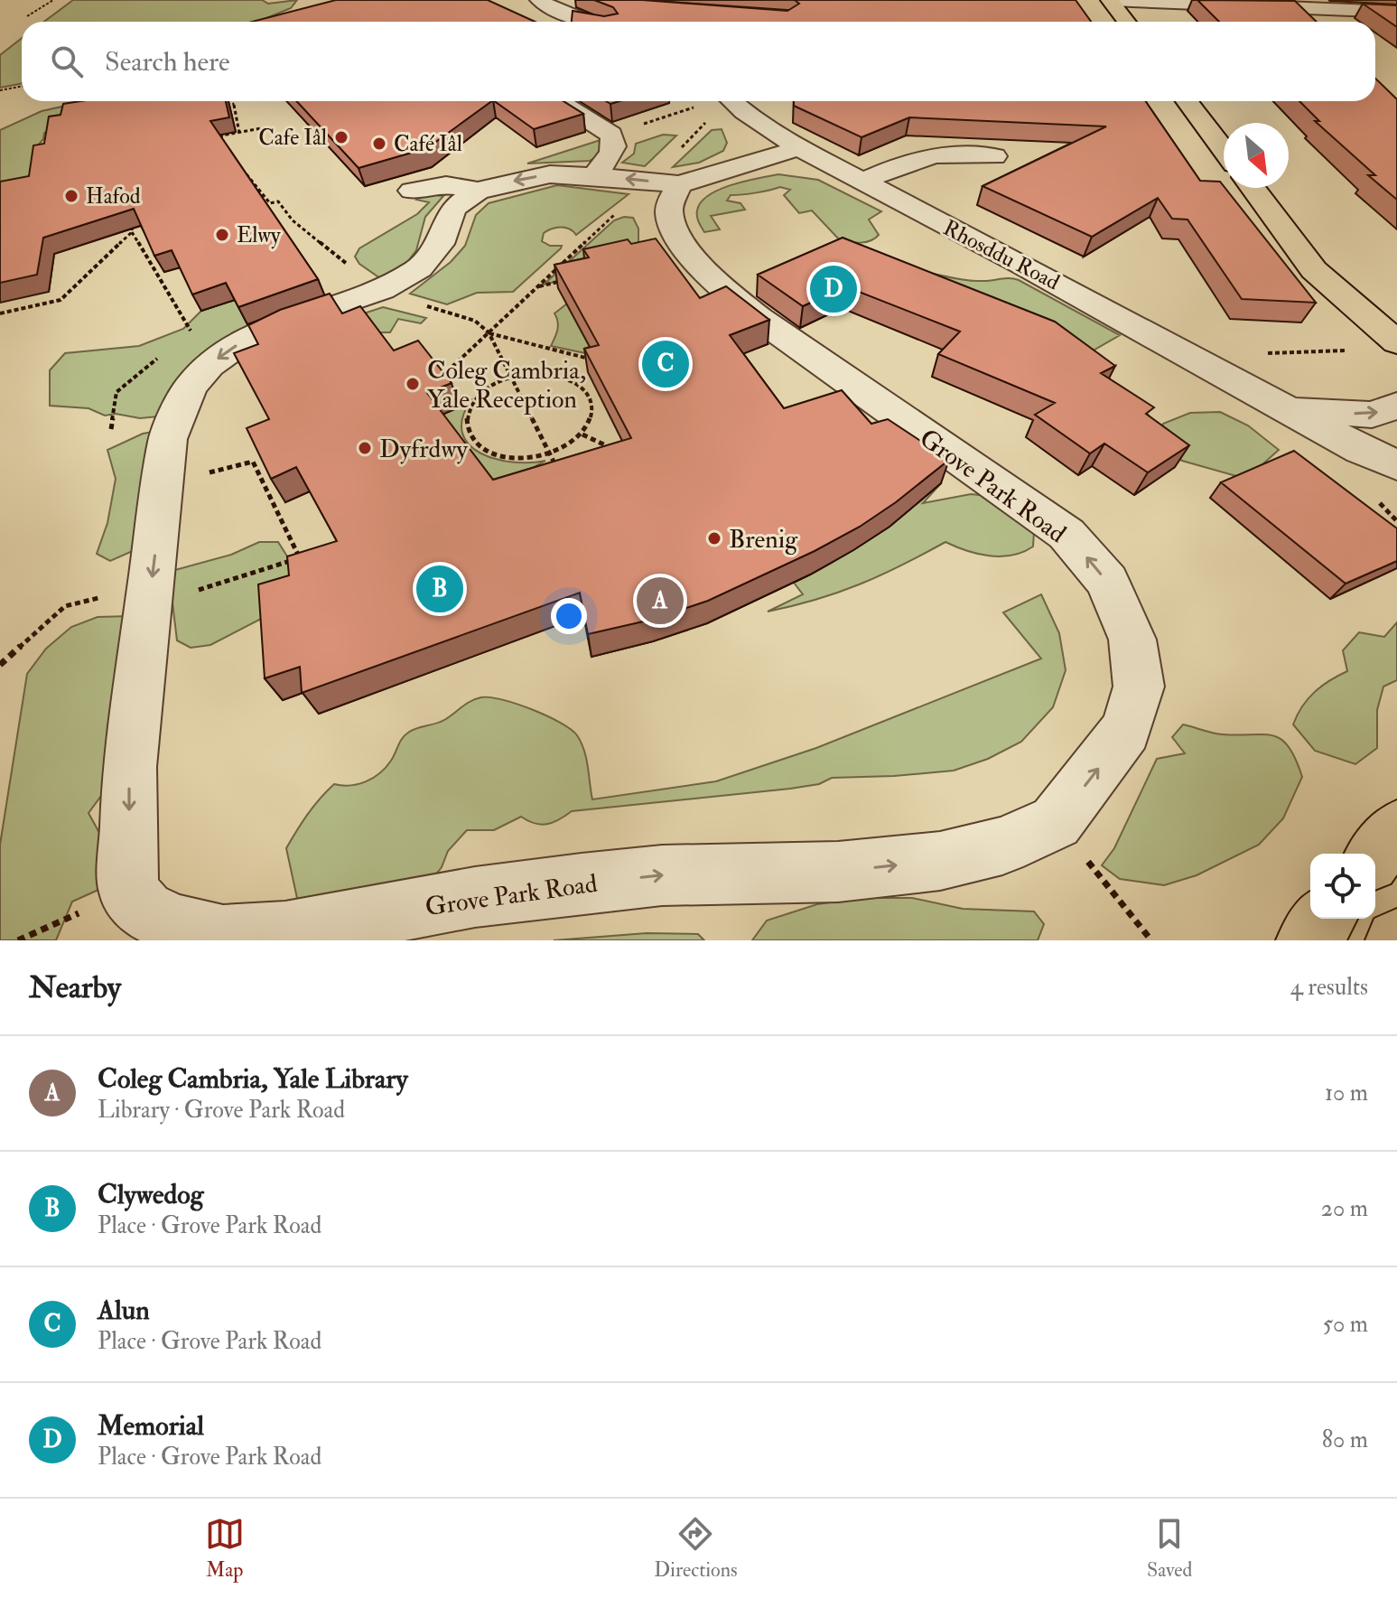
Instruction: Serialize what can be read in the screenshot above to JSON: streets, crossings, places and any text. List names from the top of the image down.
{
  "streets": {
    "street": ["Rhosddu Road", "Grove Park Road"]
  },
  "places": [
    "Cafe Iâl",
    "Café Iâl",
    "Hafod",
    "Elwy",
    "Coleg Cambria, Yale Reception",
    "Dyfrdwy",
    "Brenig"
  ],
  "north": "bottom right",
  "page": {
    "search": "Search here",
    "pins": [
      "D",
      "C",
      "B",
      "A"
    ],
    "heading": ["Nearby", "4 results"],
    "list": [
      {
        "mark": "A",
        "name": "Coleg Cambria, Yale Library",
        "note": "Library · Grove Park Road",
        "value": "10 m"
      },
      {
        "mark": "B",
        "name": "Clywedog",
        "note": "Place · Grove Park Road",
        "value": "20 m"
      },
      {
        "mark": "C",
        "name": "Alun",
        "note": "Place · Grove Park Road",
        "value": "50 m"
      },
      {
        "mark": "D",
        "name": "Memorial",
        "note": "Place · Grove Park Road",
        "value": "80 m"
      }
    ],
    "nav": ["Map", "Directions", "Saved"]
  }
}
